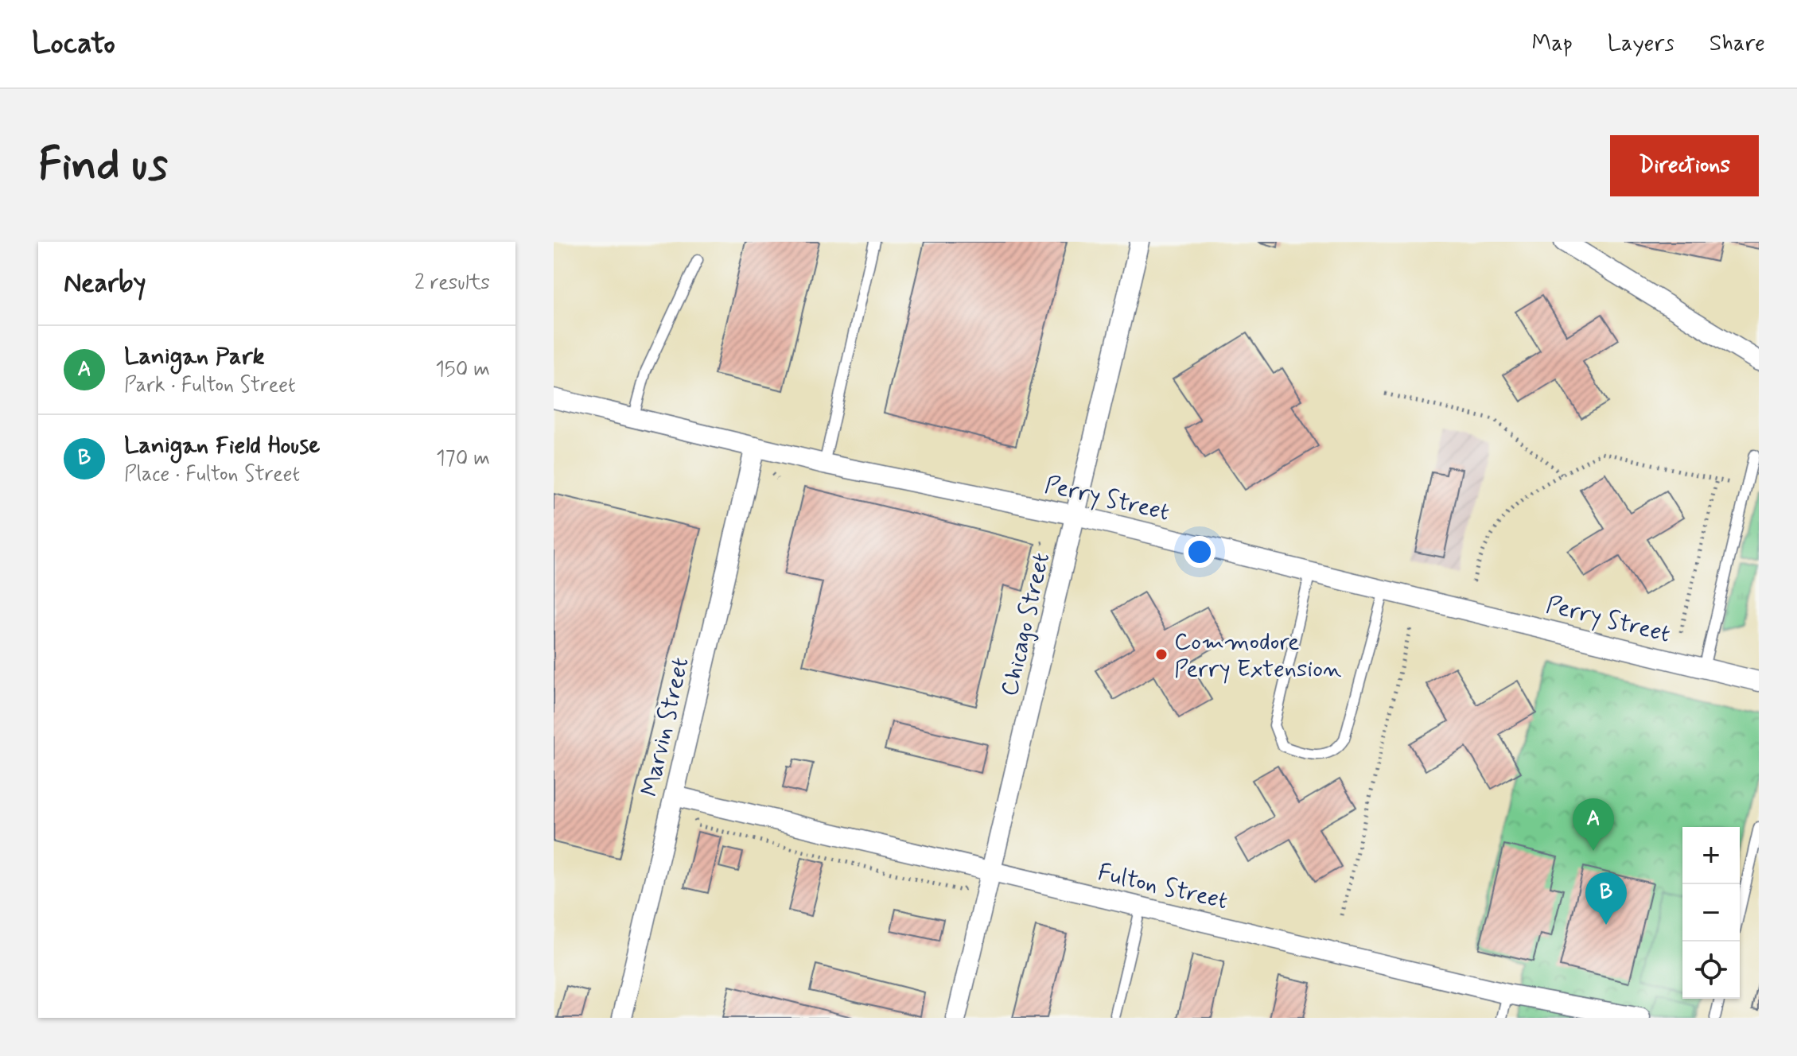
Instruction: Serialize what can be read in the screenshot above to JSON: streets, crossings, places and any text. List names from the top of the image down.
{
  "streets": {
    "street": [
      "Perry Street",
      "Chicago Street",
      "Marvin Street",
      "Fulton Street"
    ]
  },
  "crossings": [
    ["Perry Street", "Chicago Street"],
    ["Perry Street", "Marvin Street"],
    ["Chicago Street", "Fulton Street"],
    ["Marvin Street", "Fulton Street"]
  ],
  "places": ["Commodore Perry Extension"],
  "page": {
    "header": "Locato",
    "nav": ["Map", "Layers", "Share"],
    "buttons": "Directions",
    "title": "Find us",
    "heading": ["Nearby", "2 results"],
    "list": [
      {
        "mark": "A",
        "name": "Lanigan Park",
        "note": "Park · Fulton Street",
        "value": "150 m"
      },
      {
        "mark": "B",
        "name": "Lanigan Field House",
        "note": "Place · Fulton Street",
        "value": "170 m"
      }
    ],
    "pins": ["A", "B"],
    "map_buttons": ["+", "−"]
  }
}
